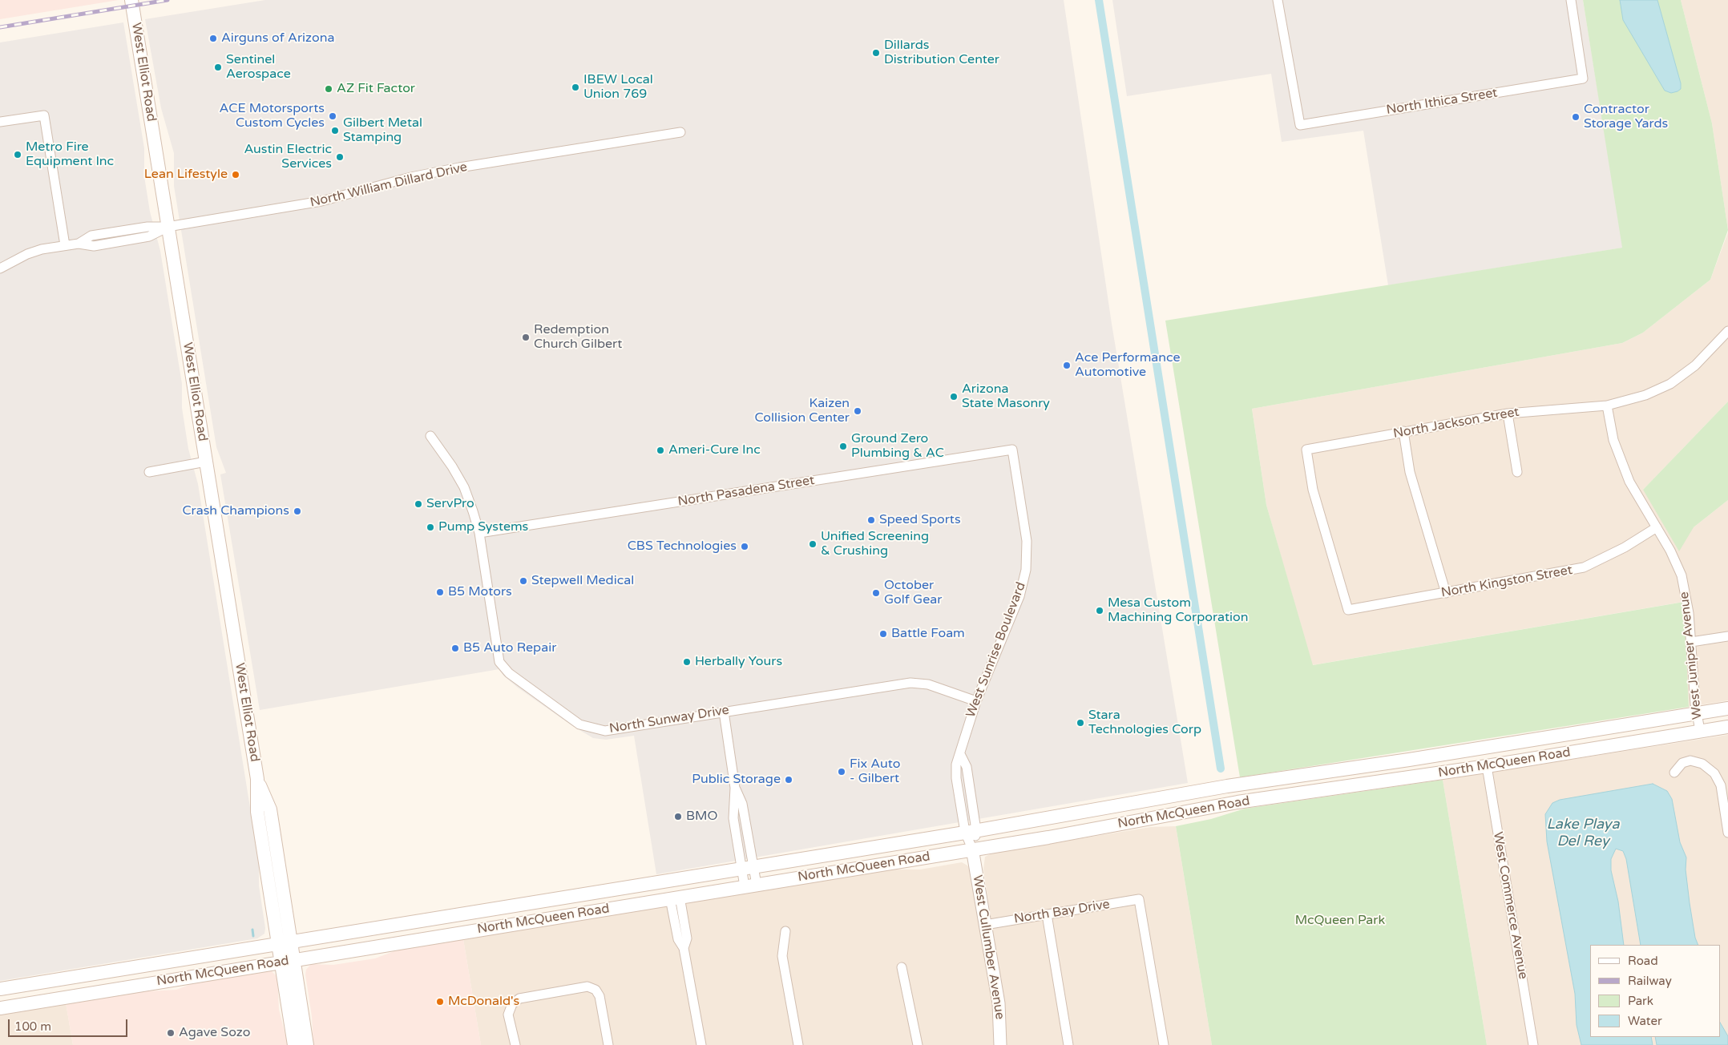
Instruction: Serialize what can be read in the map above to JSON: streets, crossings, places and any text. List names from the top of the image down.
{
  "streets": {
    "main road": ["West Elliot Road", "North McQueen Road"],
    "street": [
      "North Ithica Street",
      "North William Dillard Drive",
      "North Jackson Street",
      "North Pasadena Street",
      "North Kingston Street",
      "West Sunrise Boulevard",
      "West Juniper Avenue",
      "North Sunway Drive",
      "West Commerce Avenue",
      "North Bay Drive",
      "West Cullumber Avenue"
    ]
  },
  "crossings": [
    ["West Elliot Road", "North William Dillard Drive"],
    ["West Elliot Road", "North McQueen Road"],
    ["North Jackson Street", "North Kingston Street"],
    ["North Jackson Street", "West Juniper Avenue"],
    ["North Pasadena Street", "West Sunrise Boulevard"],
    ["North Pasadena Street", "North Sunway Drive"],
    ["North Kingston Street", "West Juniper Avenue"],
    ["West Sunrise Boulevard", "North Sunway Drive"],
    ["West Sunrise Boulevard", "North McQueen Road"],
    ["West Sunrise Boulevard", "West Cullumber Avenue"],
    ["West Juniper Avenue", "North McQueen Road"],
    ["North McQueen Road", "West Commerce Avenue"],
    ["North McQueen Road", "West Cullumber Avenue"],
    ["North Bay Drive", "West Cullumber Avenue"]
  ],
  "water": ["Lake Playa Del Rey"],
  "parks": ["McQueen Park"],
  "places": [
    "Airguns of Arizona",
    "Dillards Distribution Center",
    "Sentinel Aerospace",
    "IBEW Local Union 769",
    "AZ Fit Factor",
    "ACE Motorsports Custom Cycles",
    "Contractor Storage Yards",
    "Gilbert Metal Stamping",
    "Metro Fire Equipment Inc",
    "Austin Electric Services",
    "Lean Lifestyle",
    "Redemption Church Gilbert",
    "Ace Performance Automotive",
    "Arizona State Masonry",
    "Kaizen Collision Center",
    "Ground Zero Plumbing & AC",
    "Ameri-Cure Inc",
    "ServPro",
    "Crash Champions",
    "Speed Sports",
    "Pump Systems",
    "Unified Screening & Crushing",
    "CBS Technologies",
    "Stepwell Medical",
    "B5 Motors",
    "October Golf Gear",
    "Mesa Custom Machining Corporation",
    "Battle Foam",
    "B5 Auto Repair",
    "Herbally Yours",
    "Stara Technologies Corp",
    "Fix Auto - Gilbert",
    "Public Storage",
    "BMO",
    "McDonald's",
    "Agave Sozo"
  ],
  "legend": [
    "Road",
    "Railway",
    "Park",
    "Water"
  ],
  "scale_bar": "100 m"
}
